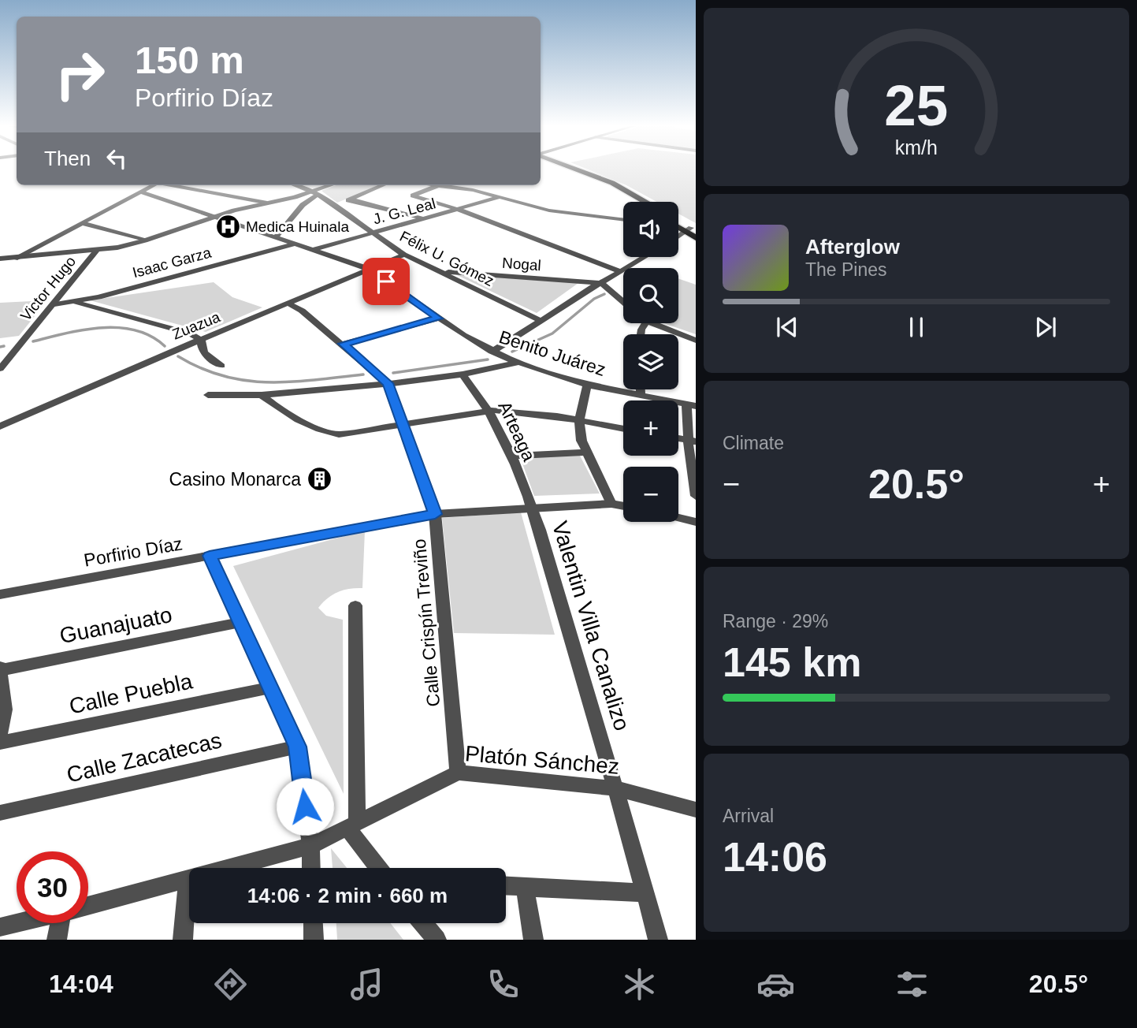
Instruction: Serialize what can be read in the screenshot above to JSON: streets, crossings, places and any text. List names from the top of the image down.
{
  "streets": {
    "street": [
      "J. G. Leal",
      "Félix U. Gómez",
      "Isaac Garza",
      "Nogal",
      "Victor Hugo",
      "Zuazua",
      "Benito Juárez",
      "Arteaga",
      "Porfirio Díaz",
      "Calle Crispín Treviño",
      "Guanajuato",
      "Valentin Villa Canalizo",
      "Calle Puebla",
      "Calle Zacatecas",
      "Platón Sánchez"
    ]
  },
  "crossings": [
    ["J. G. Leal", "Félix U. Gómez"],
    ["J. G. Leal", "Benito Juárez"],
    ["Félix U. Gómez", "Nogal"],
    ["Félix U. Gómez", "Zuazua"],
    ["Isaac Garza", "Victor Hugo"],
    ["Isaac Garza", "Benito Juárez"],
    ["Zuazua", "Benito Juárez"],
    ["Arteaga", "Porfirio Díaz"],
    ["Arteaga", "Valentin Villa Canalizo"],
    ["Porfirio Díaz", "Calle Crispín Treviño"],
    ["Porfirio Díaz", "Valentin Villa Canalizo"],
    ["Calle Crispín Treviño", "Platón Sánchez"],
    ["Valentin Villa Canalizo", "Platón Sánchez"]
  ],
  "places": {
    "hospital": ["Medica Huinala"],
    "building": ["Casino Monarca"]
  },
  "page": {
    "turn": ["150 m", "Porfirio Díaz"],
    "then": "Then",
    "map_buttons": ["+", "−"],
    "song": ["Afterglow", "The Pines"],
    "tile": [
      "Climate",
      ["Range · 29%", "145 km"],
      ["Arrival", "14:06"]
    ],
    "heat": ["−", "20.5°", "+"],
    "limit": "30",
    "trip": "14:06 · 2 min · 660 m",
    "tabs": ["14:04", "20.5°"],
    "gauge": ["25", "km/h"]
  }
}
